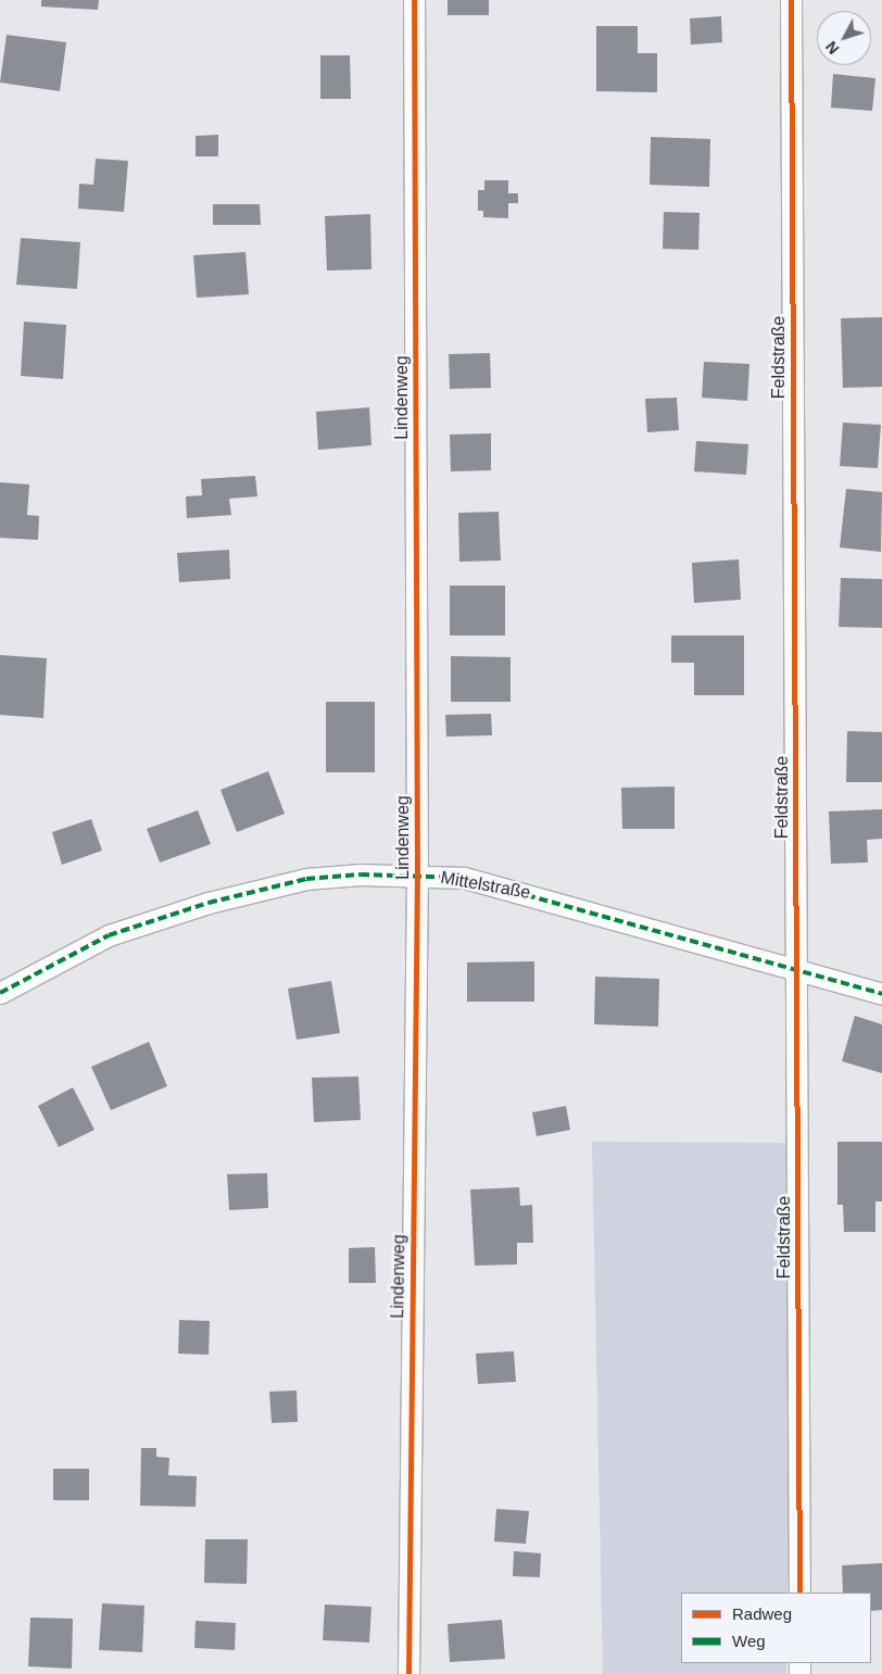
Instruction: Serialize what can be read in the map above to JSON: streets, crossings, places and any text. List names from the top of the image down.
{
  "streets": {
    "street": ["Feldstraße", "Lindenweg", "Mittelstraße"]
  },
  "crossings": [
    ["Feldstraße", "Mittelstraße"],
    ["Lindenweg", "Mittelstraße"]
  ],
  "legend": ["Radweg", "Weg"],
  "north": "bottom left"
}
